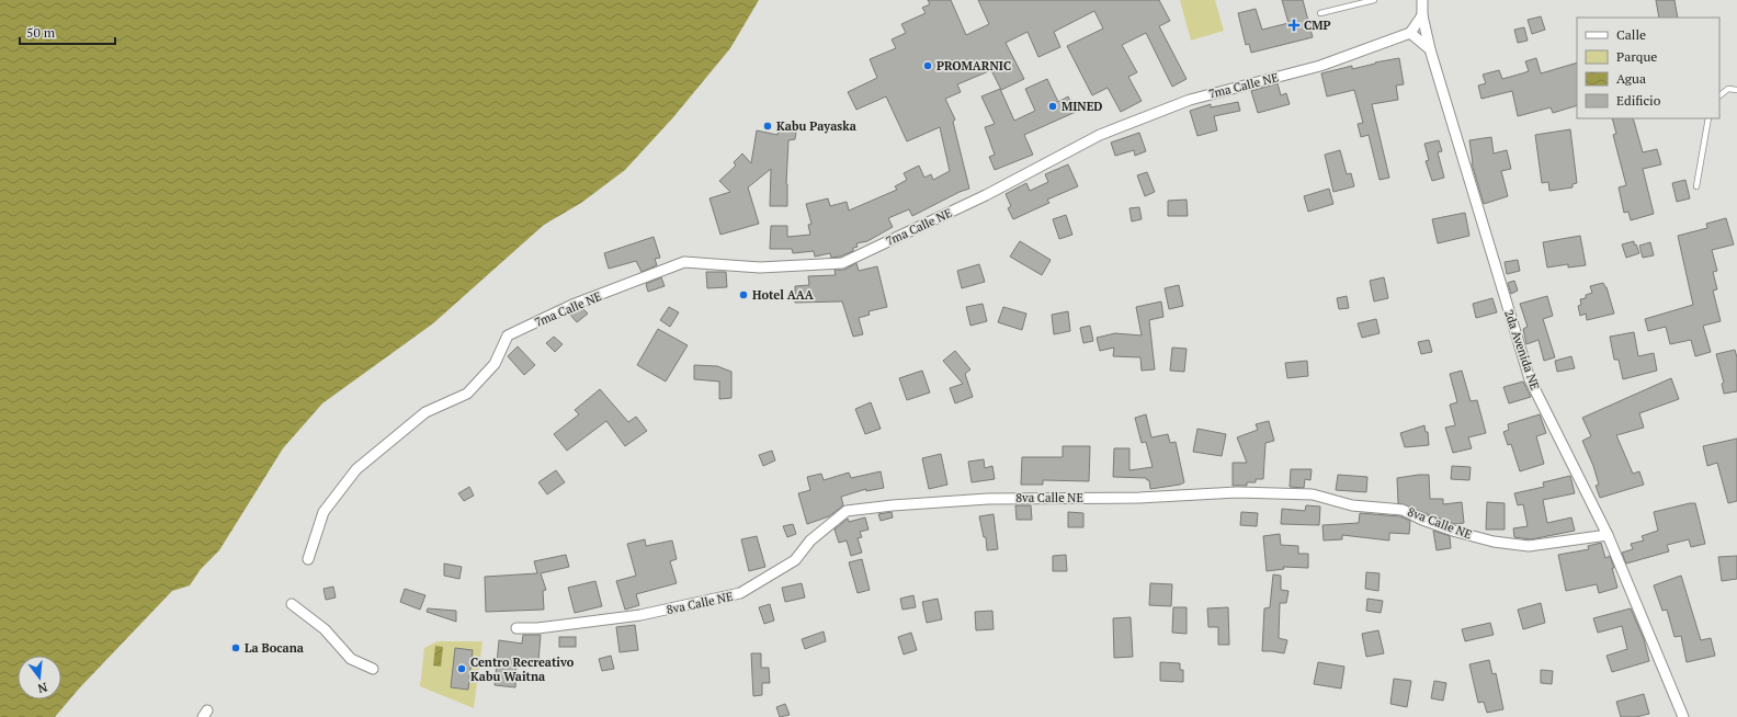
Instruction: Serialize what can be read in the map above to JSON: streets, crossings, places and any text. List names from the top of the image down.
{
  "streets": {
    "street": ["7ma Calle NE", "2da Avenida NE", "8va Calle NE"]
  },
  "crossings": [
    ["2da Avenida NE", "8va Calle NE"]
  ],
  "places": {
    "health": ["CMP"],
    "other": [
      "PROMARNIC",
      "MINED",
      "Kabu Payaska",
      "Hotel AAA",
      "La Bocana",
      "Centro Recreativo Kabu Waitna"
    ]
  },
  "legend": [
    "Calle",
    "Parque",
    "Agua",
    "Edificio"
  ],
  "scale_bar": "50 m",
  "north": "bottom"
}
